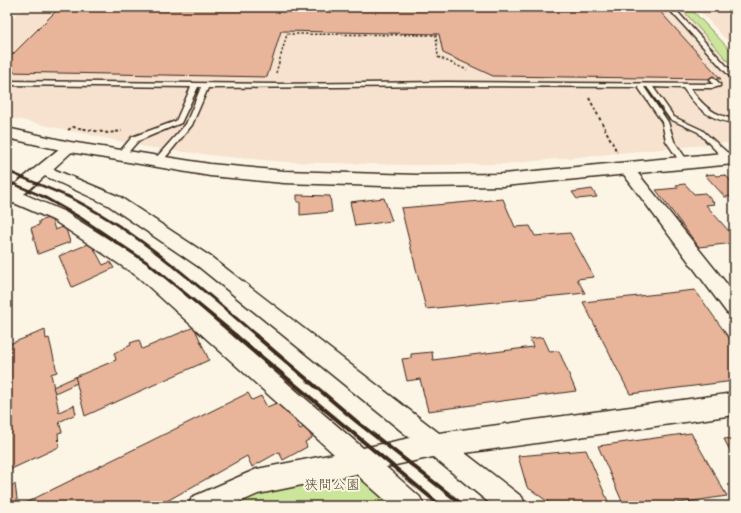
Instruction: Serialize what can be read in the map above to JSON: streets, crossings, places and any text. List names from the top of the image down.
{
  "parks": ["狭間公園"]
}
